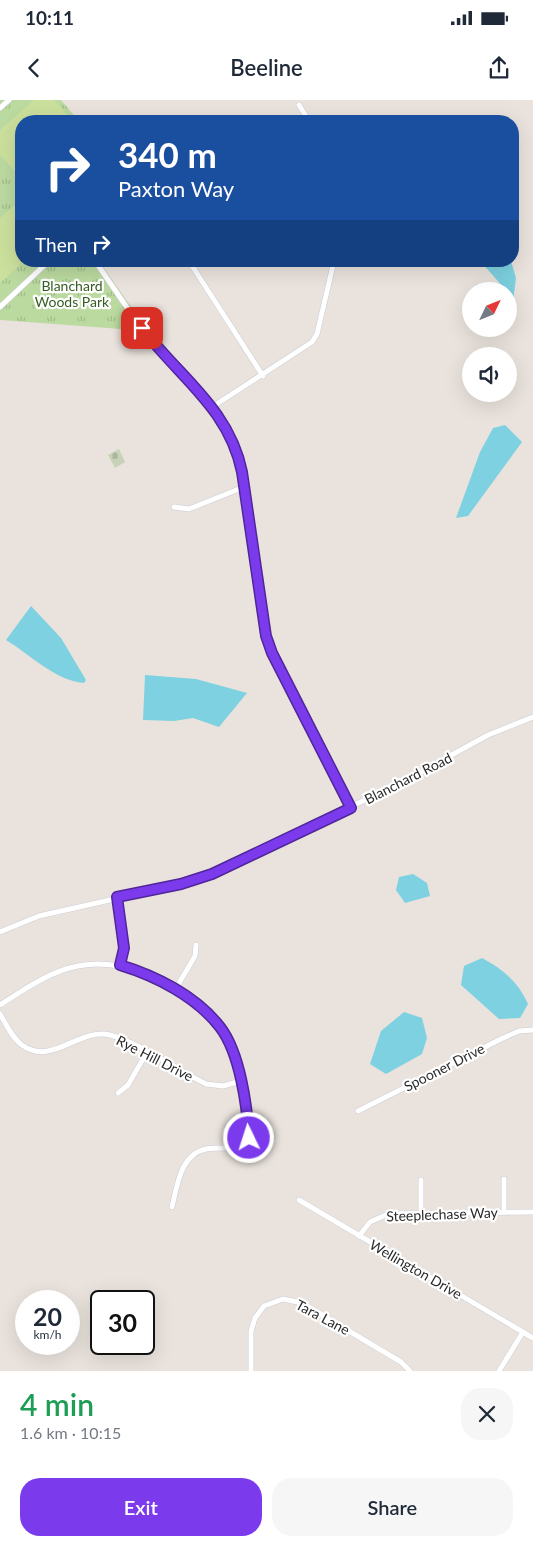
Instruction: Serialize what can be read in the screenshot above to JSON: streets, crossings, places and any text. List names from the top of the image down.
{
  "streets": {
    "street": [
      "Blanchard Road",
      "Rye Hill Drive",
      "Spooner Drive",
      "Steeplechase Way",
      "Wellington Drive",
      "Tara Lane"
    ]
  },
  "crossings": [
    ["Steeplechase Way", "Wellington Drive"]
  ],
  "parks": ["Blanchard Woods Park"],
  "north": "top right",
  "page": {
    "status": "10:11",
    "header": "Beeline",
    "turn": ["340 m", "Paxton Way"],
    "then": "Then",
    "speed": "20 km/h",
    "limit": "30",
    "heading": ["4 min", "1.6 km · 10:15"],
    "buttons": ["Exit", "Share"]
  }
}
